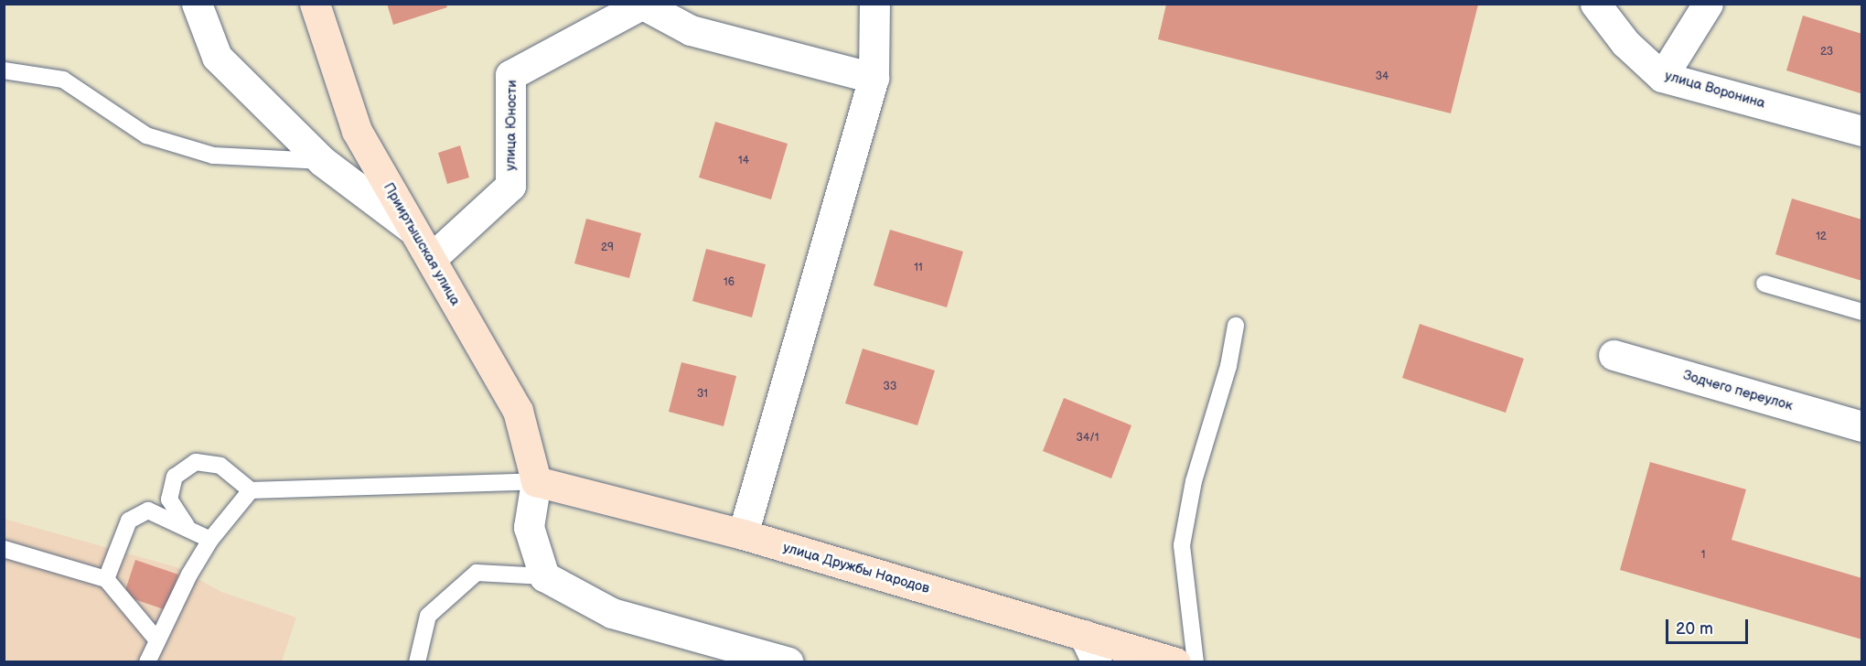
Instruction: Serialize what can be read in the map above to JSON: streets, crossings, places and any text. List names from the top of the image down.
{
  "streets": {
    "street": [
      "улица Воронина",
      "улица Юности",
      "Прииртышская улица",
      "Зодчего переулок",
      "улица Дружбы Народов"
    ]
  },
  "crossings": [
    ["улица Юности", "Прииртышская улица"],
    ["Прииртышская улица", "улица Дружбы Народов"]
  ],
  "house_numbers": [
    "23",
    "34",
    "14",
    "12",
    "29",
    "11",
    "16",
    "33",
    "31",
    "34/1",
    "1"
  ],
  "scale_bar": "20 m"
}
